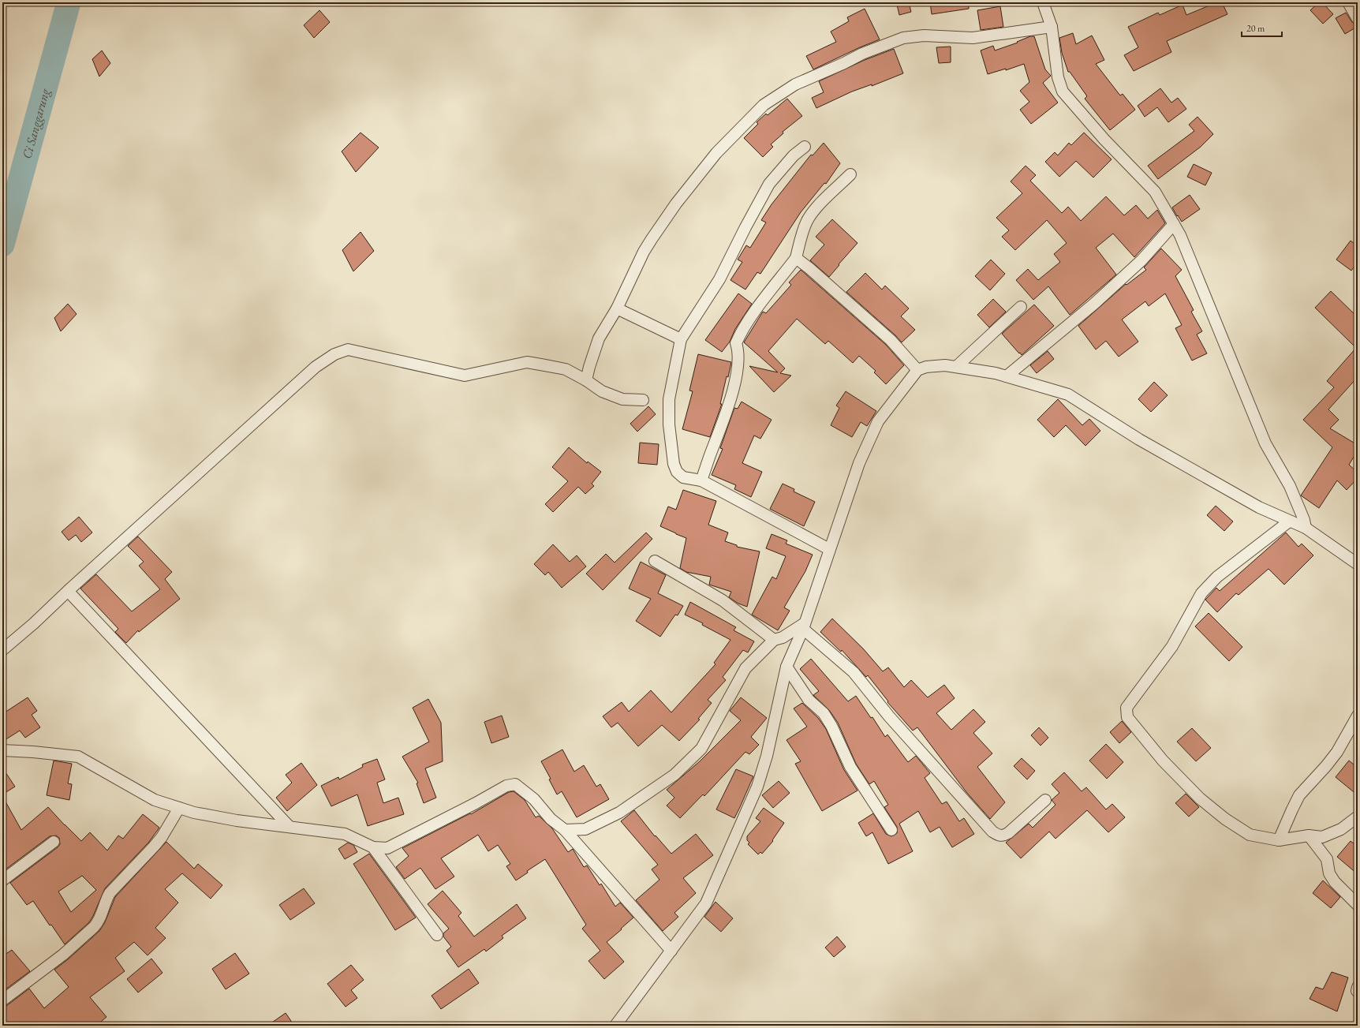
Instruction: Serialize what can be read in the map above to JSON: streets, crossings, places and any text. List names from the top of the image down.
{
  "water": ["Ci Sanggarung"],
  "scale_bar": "20 m"
}
